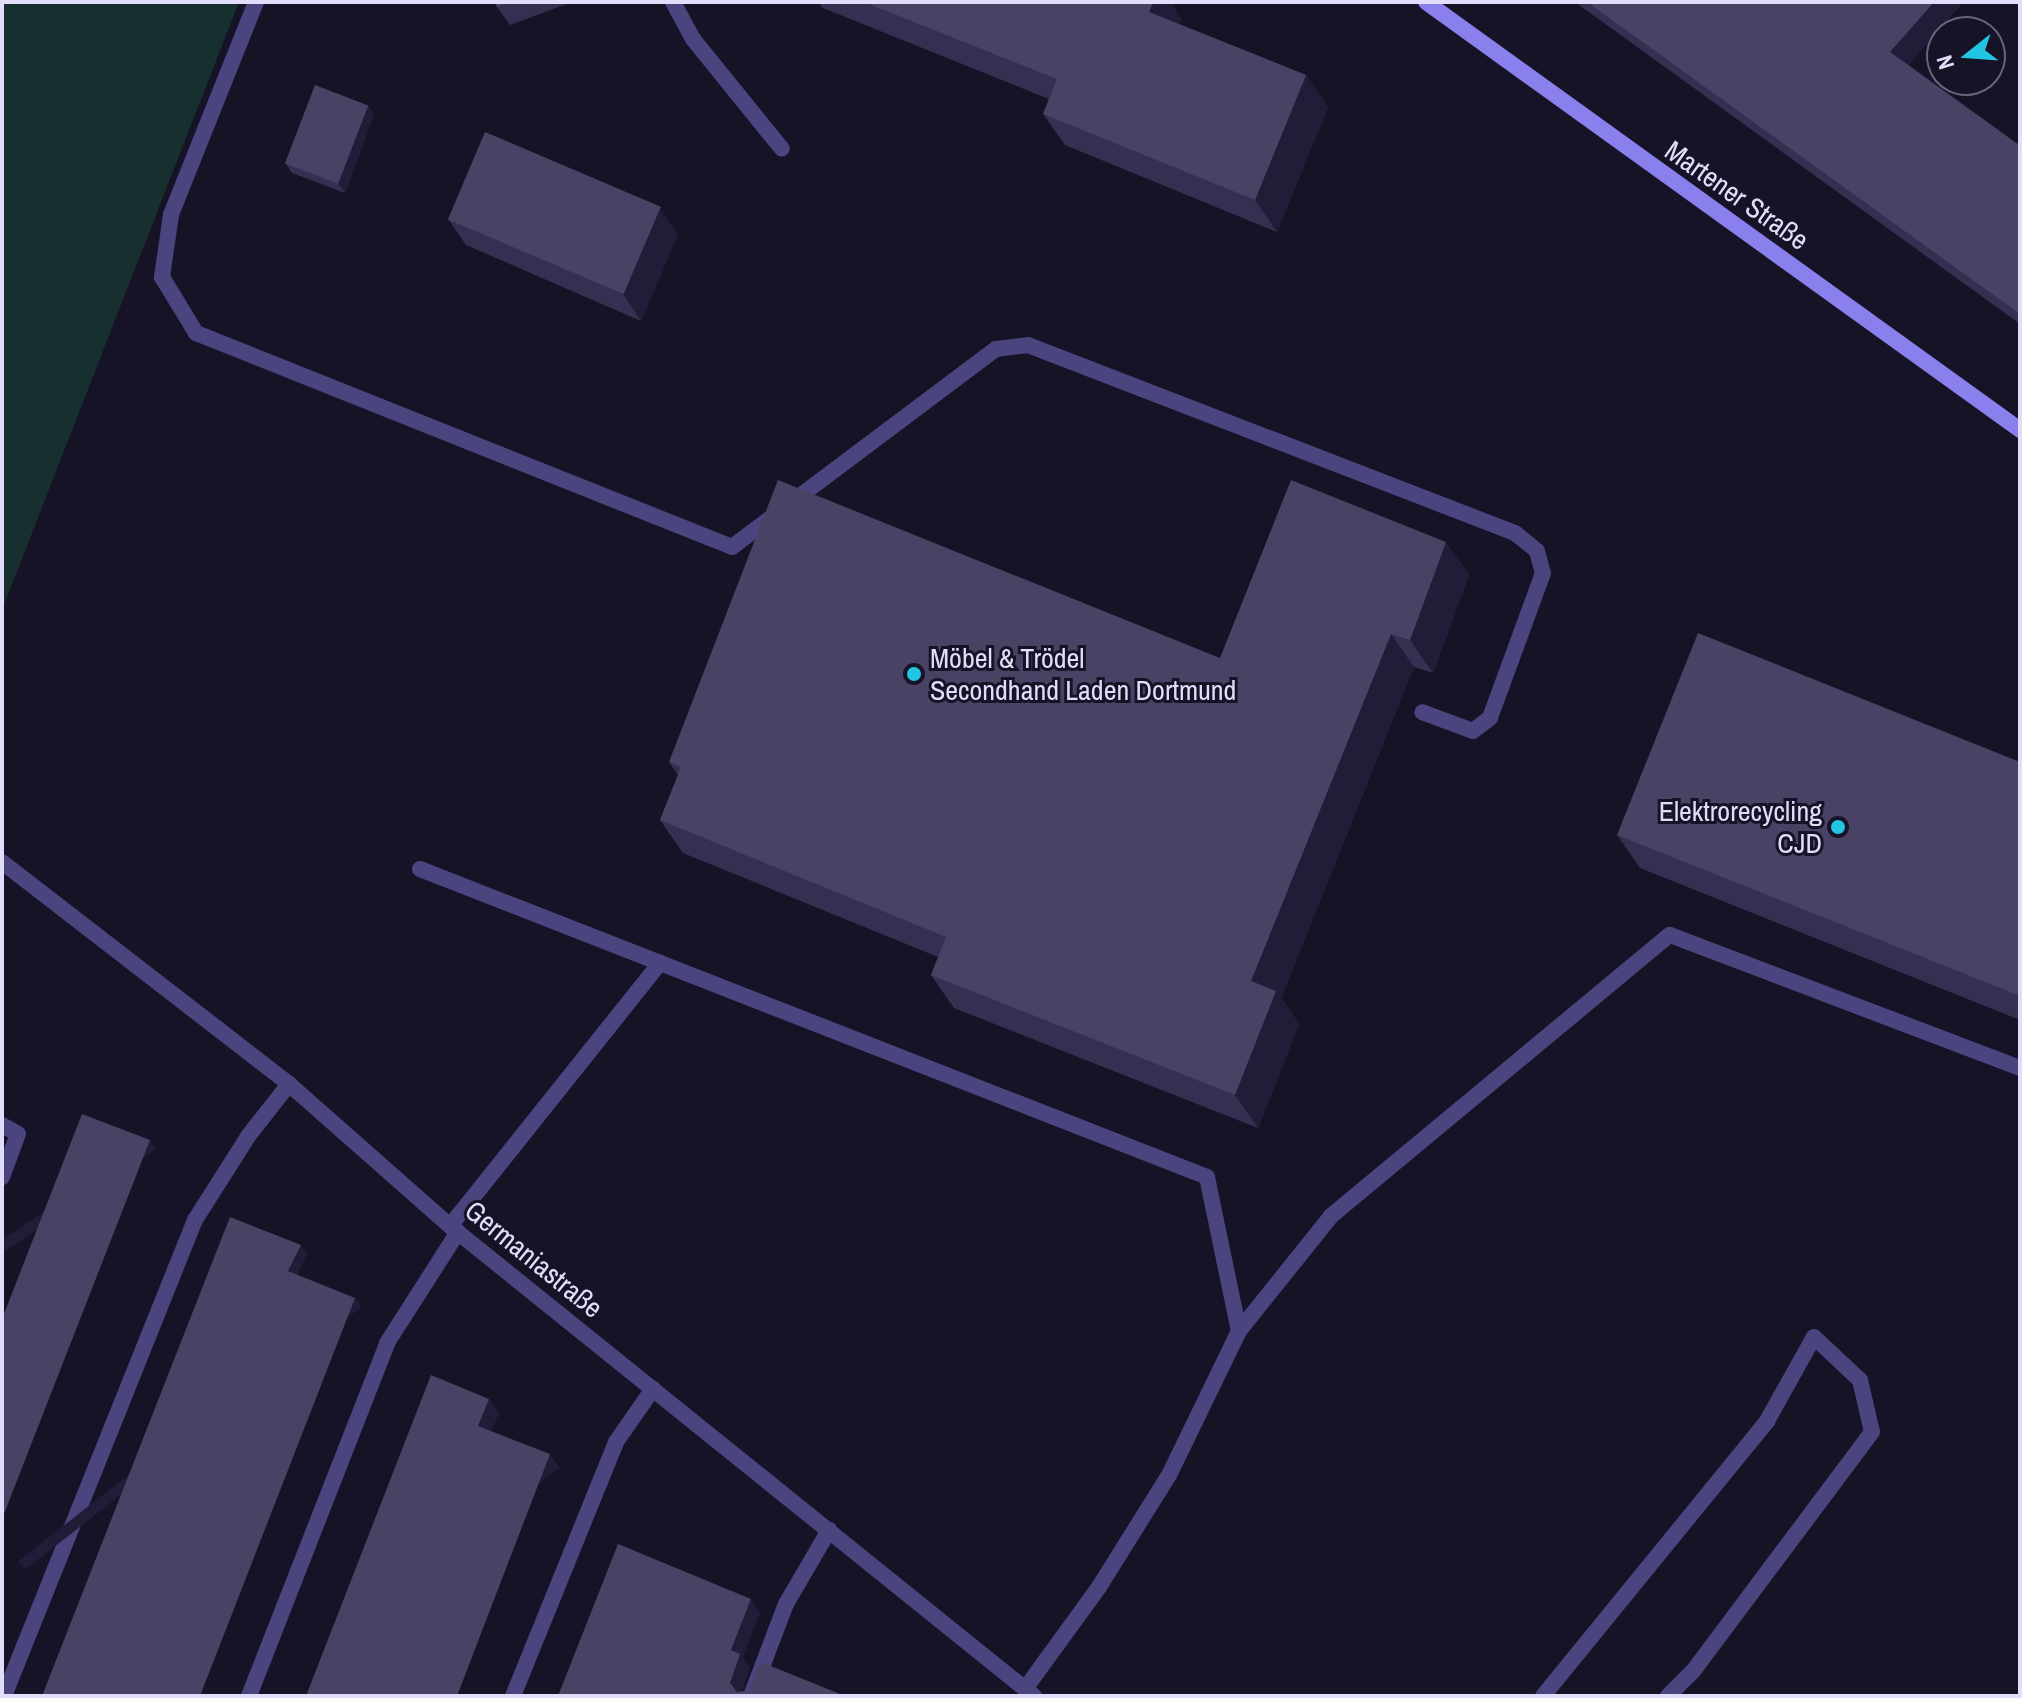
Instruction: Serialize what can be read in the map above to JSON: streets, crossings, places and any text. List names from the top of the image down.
{
  "streets": {
    "street": ["Martener Straße", "Germaniastraße"]
  },
  "places": ["Möbel & Trödel Secondhand Laden Dortmund", "Elektrorecycling CJD"],
  "north": "left"
}
